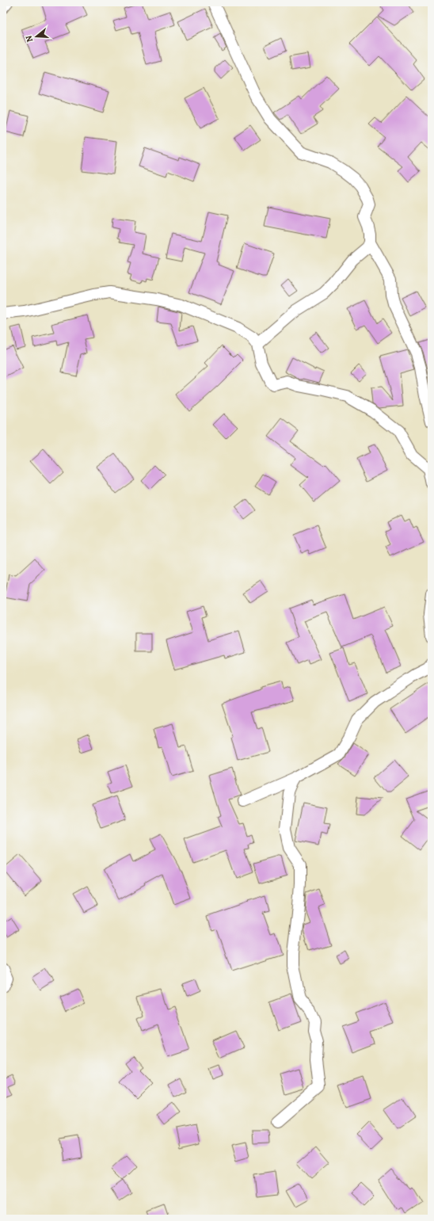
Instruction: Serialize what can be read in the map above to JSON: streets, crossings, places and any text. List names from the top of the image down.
{
  "north": "left"
}
